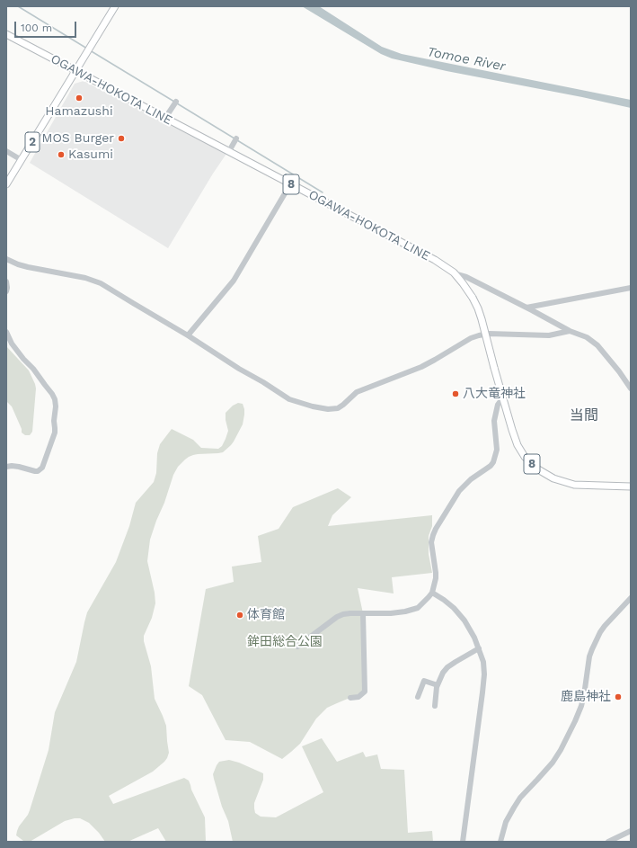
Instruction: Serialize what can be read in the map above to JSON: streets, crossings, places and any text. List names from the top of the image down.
{
  "streets": {
    "main road": ["OGAWA-HOKOTA LINE", "2", "8"]
  },
  "crossings": [
    ["OGAWA-HOKOTA LINE", "2"]
  ],
  "districts": ["当間"],
  "water": ["Tomoe River"],
  "parks": ["鉾田総合公園"],
  "places": [
    "Hamazushi",
    "MOS Burger",
    "Kasumi",
    "八大竜神社",
    "体育館",
    "鹿島神社"
  ],
  "scale_bar": "100 m"
}
